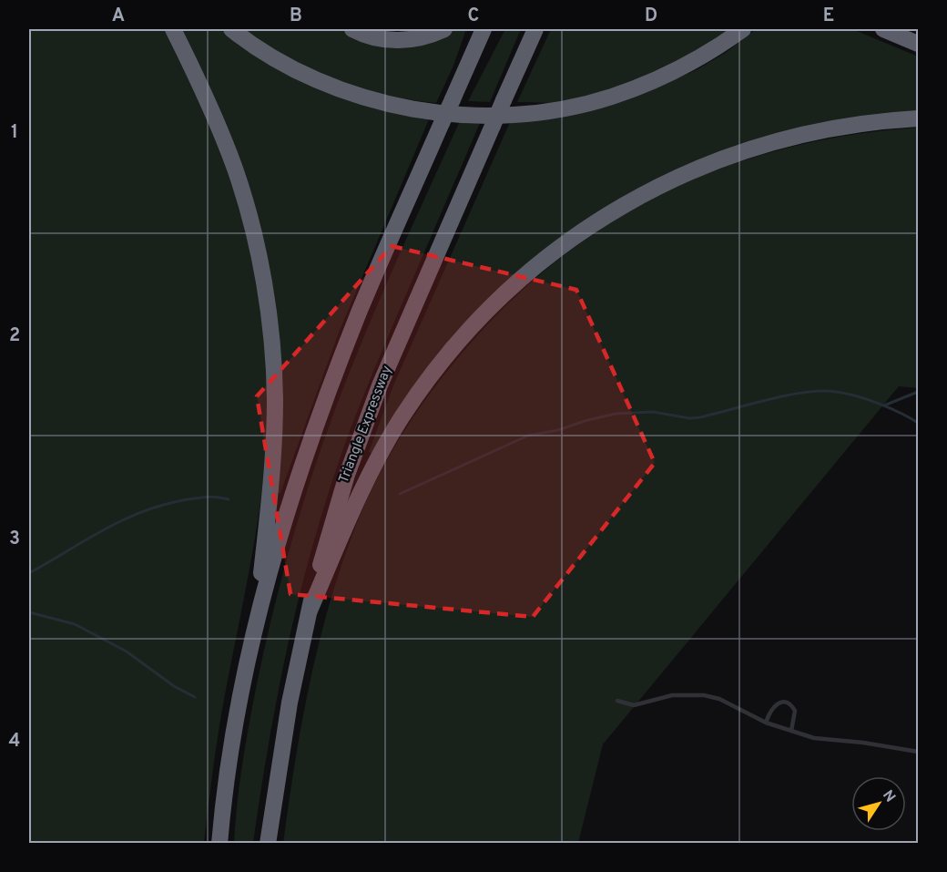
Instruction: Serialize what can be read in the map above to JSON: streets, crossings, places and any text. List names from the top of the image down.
{
  "streets": {
    "highway": ["Triangle Expressway"]
  },
  "north": "top right",
  "grid": {
    "columns": [
      "A",
      "B",
      "C",
      "D",
      "E"
    ],
    "rows": [
      "1",
      "2",
      "3",
      "4"
    ]
  }
}
